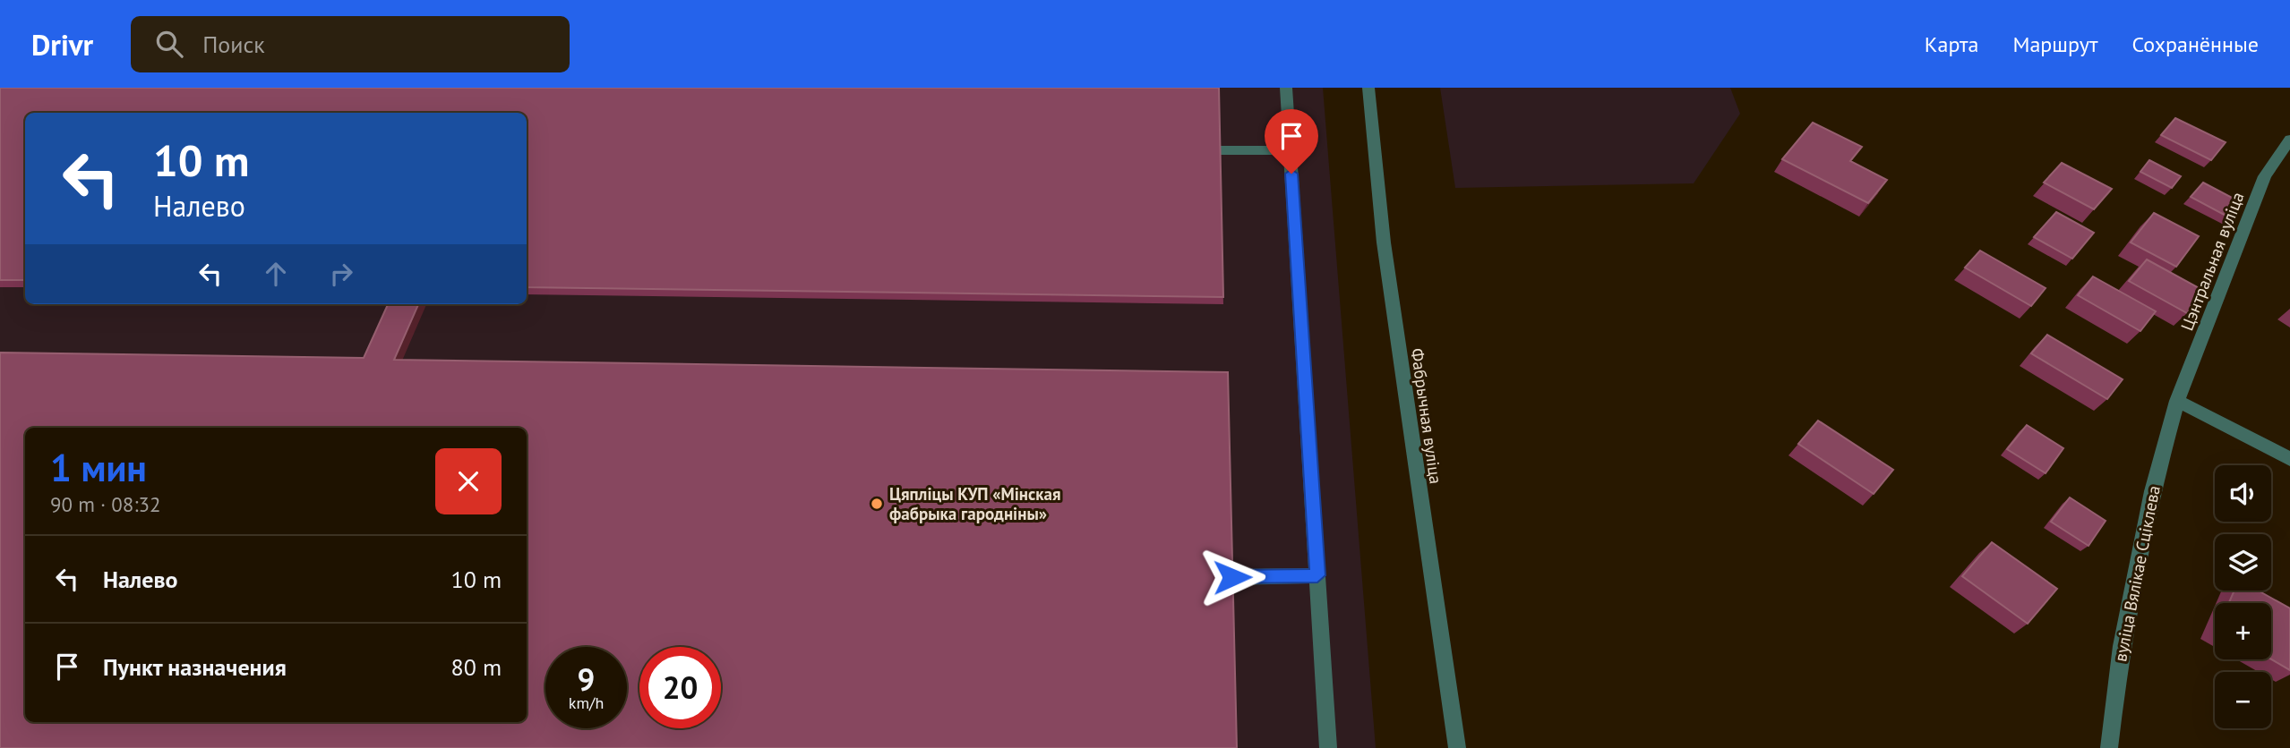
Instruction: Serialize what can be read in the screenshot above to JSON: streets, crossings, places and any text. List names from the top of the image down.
{
  "streets": {
    "street": ["Цэнтральная вуліца", "Фабрычная вуліца", "вуліца Вялікае Сціклева"]
  },
  "crossings": [
    ["Цэнтральная вуліца", "вуліца Вялікае Сціклева"]
  ],
  "places": ["Цяпліцы КУП «Мінская фабрыка гародніны»"],
  "page": {
    "header": "Drivr",
    "search": "Поиск",
    "nav": ["Карта", "Маршрут", "Сохранённые"],
    "turn": ["10 m", "Налево"],
    "heading": ["1 мин", "90 m · 08:32"],
    "map_buttons": ["+", "−"],
    "list": [
      {
        "name": "Налево",
        "value": "10 m"
      },
      {
        "name": "Пункт назначения",
        "value": "80 m"
      }
    ],
    "speed": "9 km/h",
    "limit": "20"
  }
}
